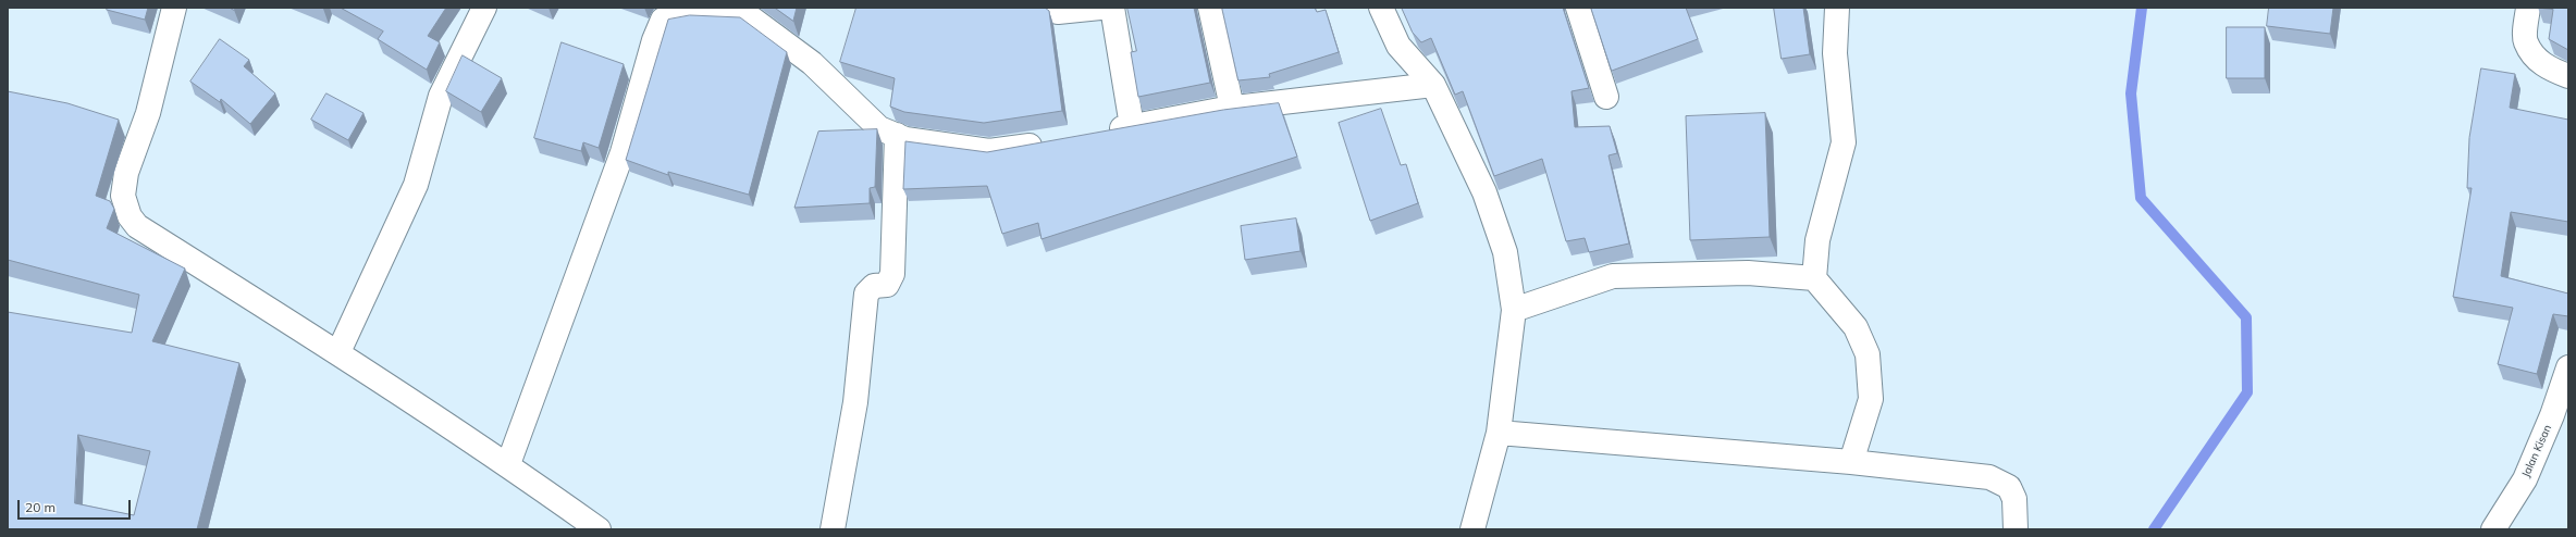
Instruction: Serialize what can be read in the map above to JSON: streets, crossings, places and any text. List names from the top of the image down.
{
  "streets": {
    "street": ["Jalan Kisan"]
  },
  "scale_bar": "20 m"
}
